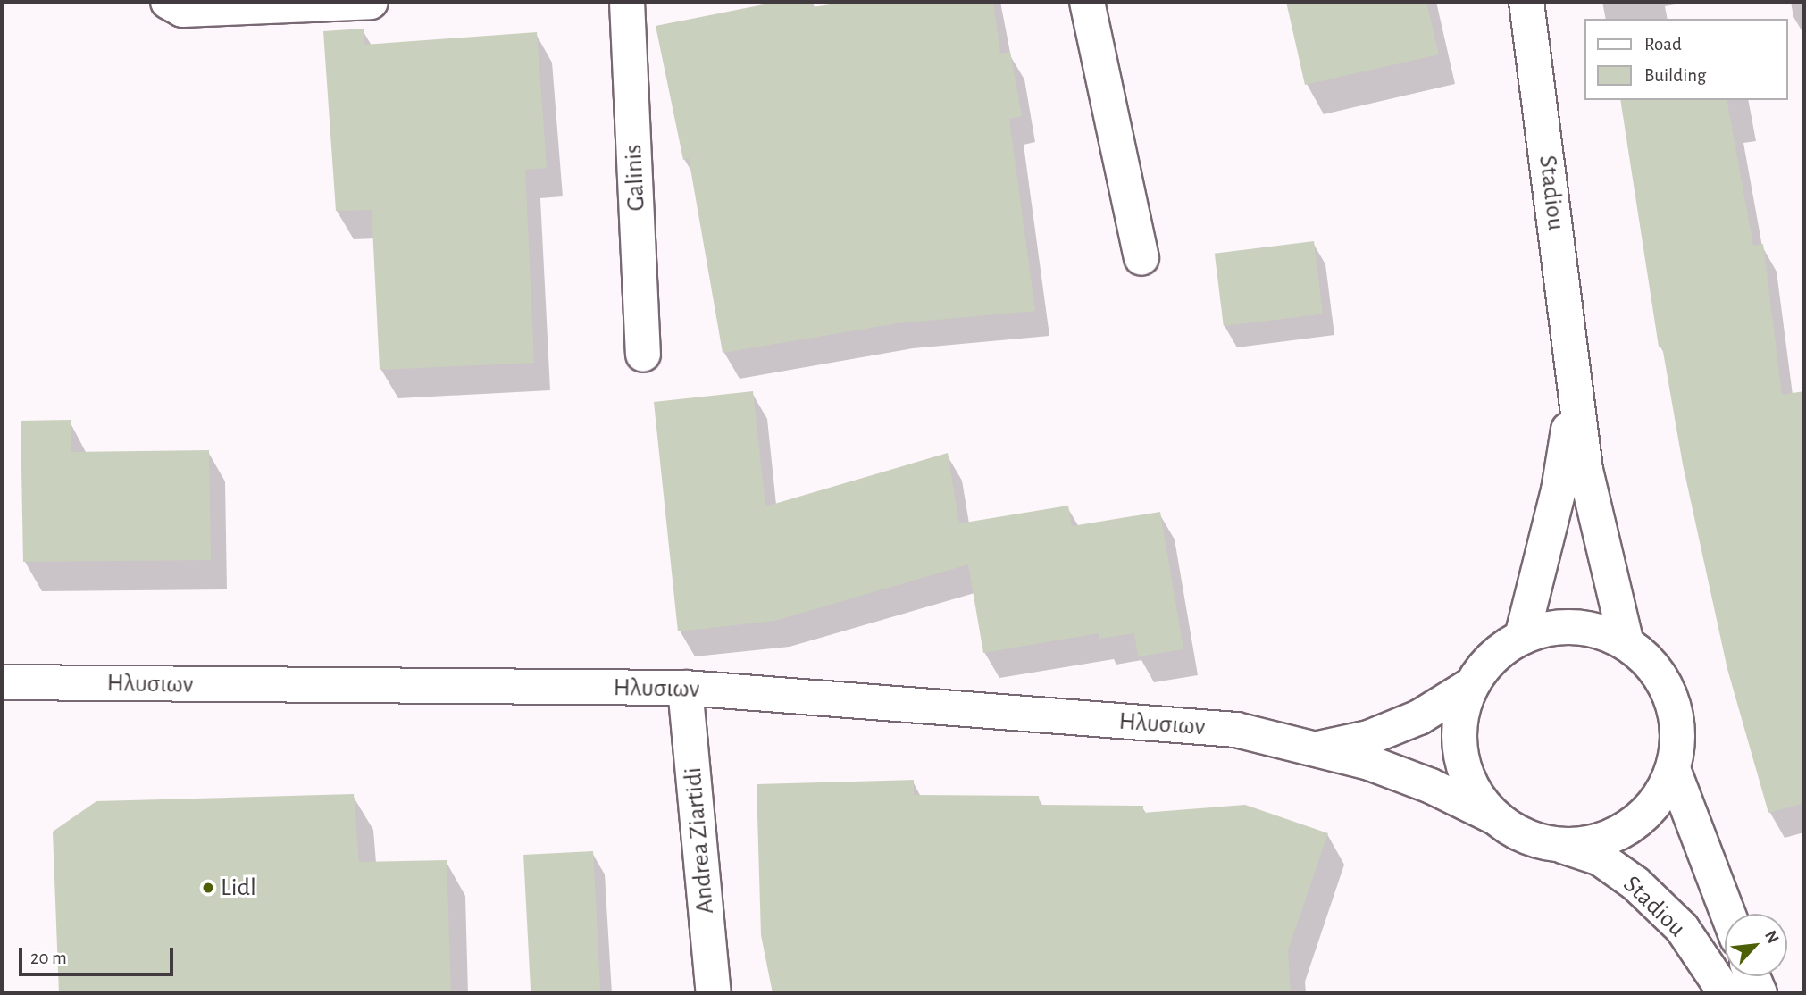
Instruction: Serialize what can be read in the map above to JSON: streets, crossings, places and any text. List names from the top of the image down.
{
  "streets": {
    "street": [
      "Galinis",
      "Stadiou",
      "Ηλυσιων",
      "Andrea Ziartidi"
    ]
  },
  "crossings": [
    ["Stadiou", "Ηλυσιων"],
    ["Ηλυσιων", "Andrea Ziartidi"]
  ],
  "places": ["Lidl"],
  "legend": ["Road", "Building"],
  "scale_bar": "20 m",
  "north": "top right"
}
